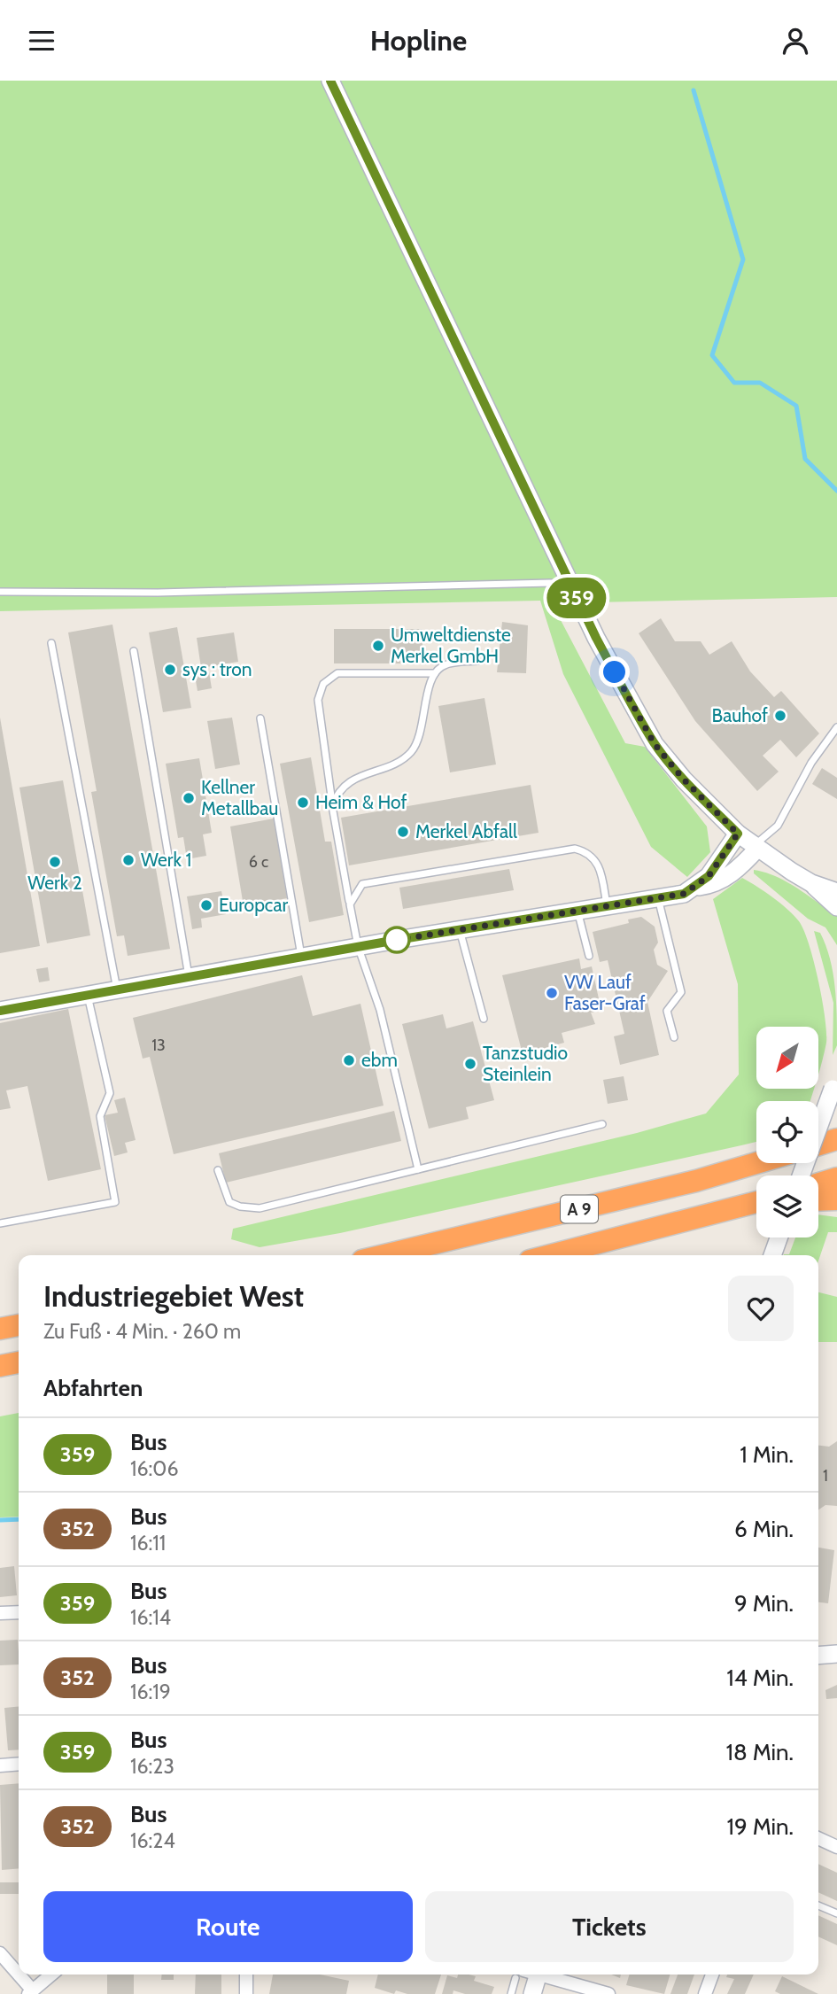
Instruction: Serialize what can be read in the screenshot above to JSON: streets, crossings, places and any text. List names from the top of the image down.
{
  "streets": {
    "highway": ["A 9"]
  },
  "places": [
    "Umweltdienste Merkel GmbH",
    "sys : tron",
    "Bauhof",
    "Kellner Metallbau",
    "Heim & Hof",
    "Merkel Abfall",
    "Werk 1",
    "Werk 2",
    "Europcar",
    "VW Lauf Faser-Graf",
    "ebm",
    "Tanzstudio Steinlein"
  ],
  "lines": ["bus line 359"],
  "house_numbers": ["6 c", "13", "1"],
  "north": "bottom left",
  "page": {
    "header": "Hopline",
    "on_map": "359",
    "heading": [
      ["Industriegebiet West", "Zu Fuß · 4 Min. · 260 m"],
      "Abfahrten"
    ],
    "list": [
      {
        "mark": "359",
        "name": "Bus",
        "note": "16:06",
        "value": "1 Min."
      },
      {
        "mark": "352",
        "name": "Bus",
        "note": "16:11",
        "value": "6 Min."
      },
      {
        "mark": "359",
        "name": "Bus",
        "note": "16:14",
        "value": "9 Min."
      },
      {
        "mark": "352",
        "name": "Bus",
        "note": "16:19",
        "value": "14 Min."
      },
      {
        "mark": "359",
        "name": "Bus",
        "note": "16:23",
        "value": "18 Min."
      },
      {
        "mark": "352",
        "name": "Bus",
        "note": "16:24",
        "value": "19 Min."
      }
    ],
    "buttons": ["Route", "Tickets"]
  }
}
